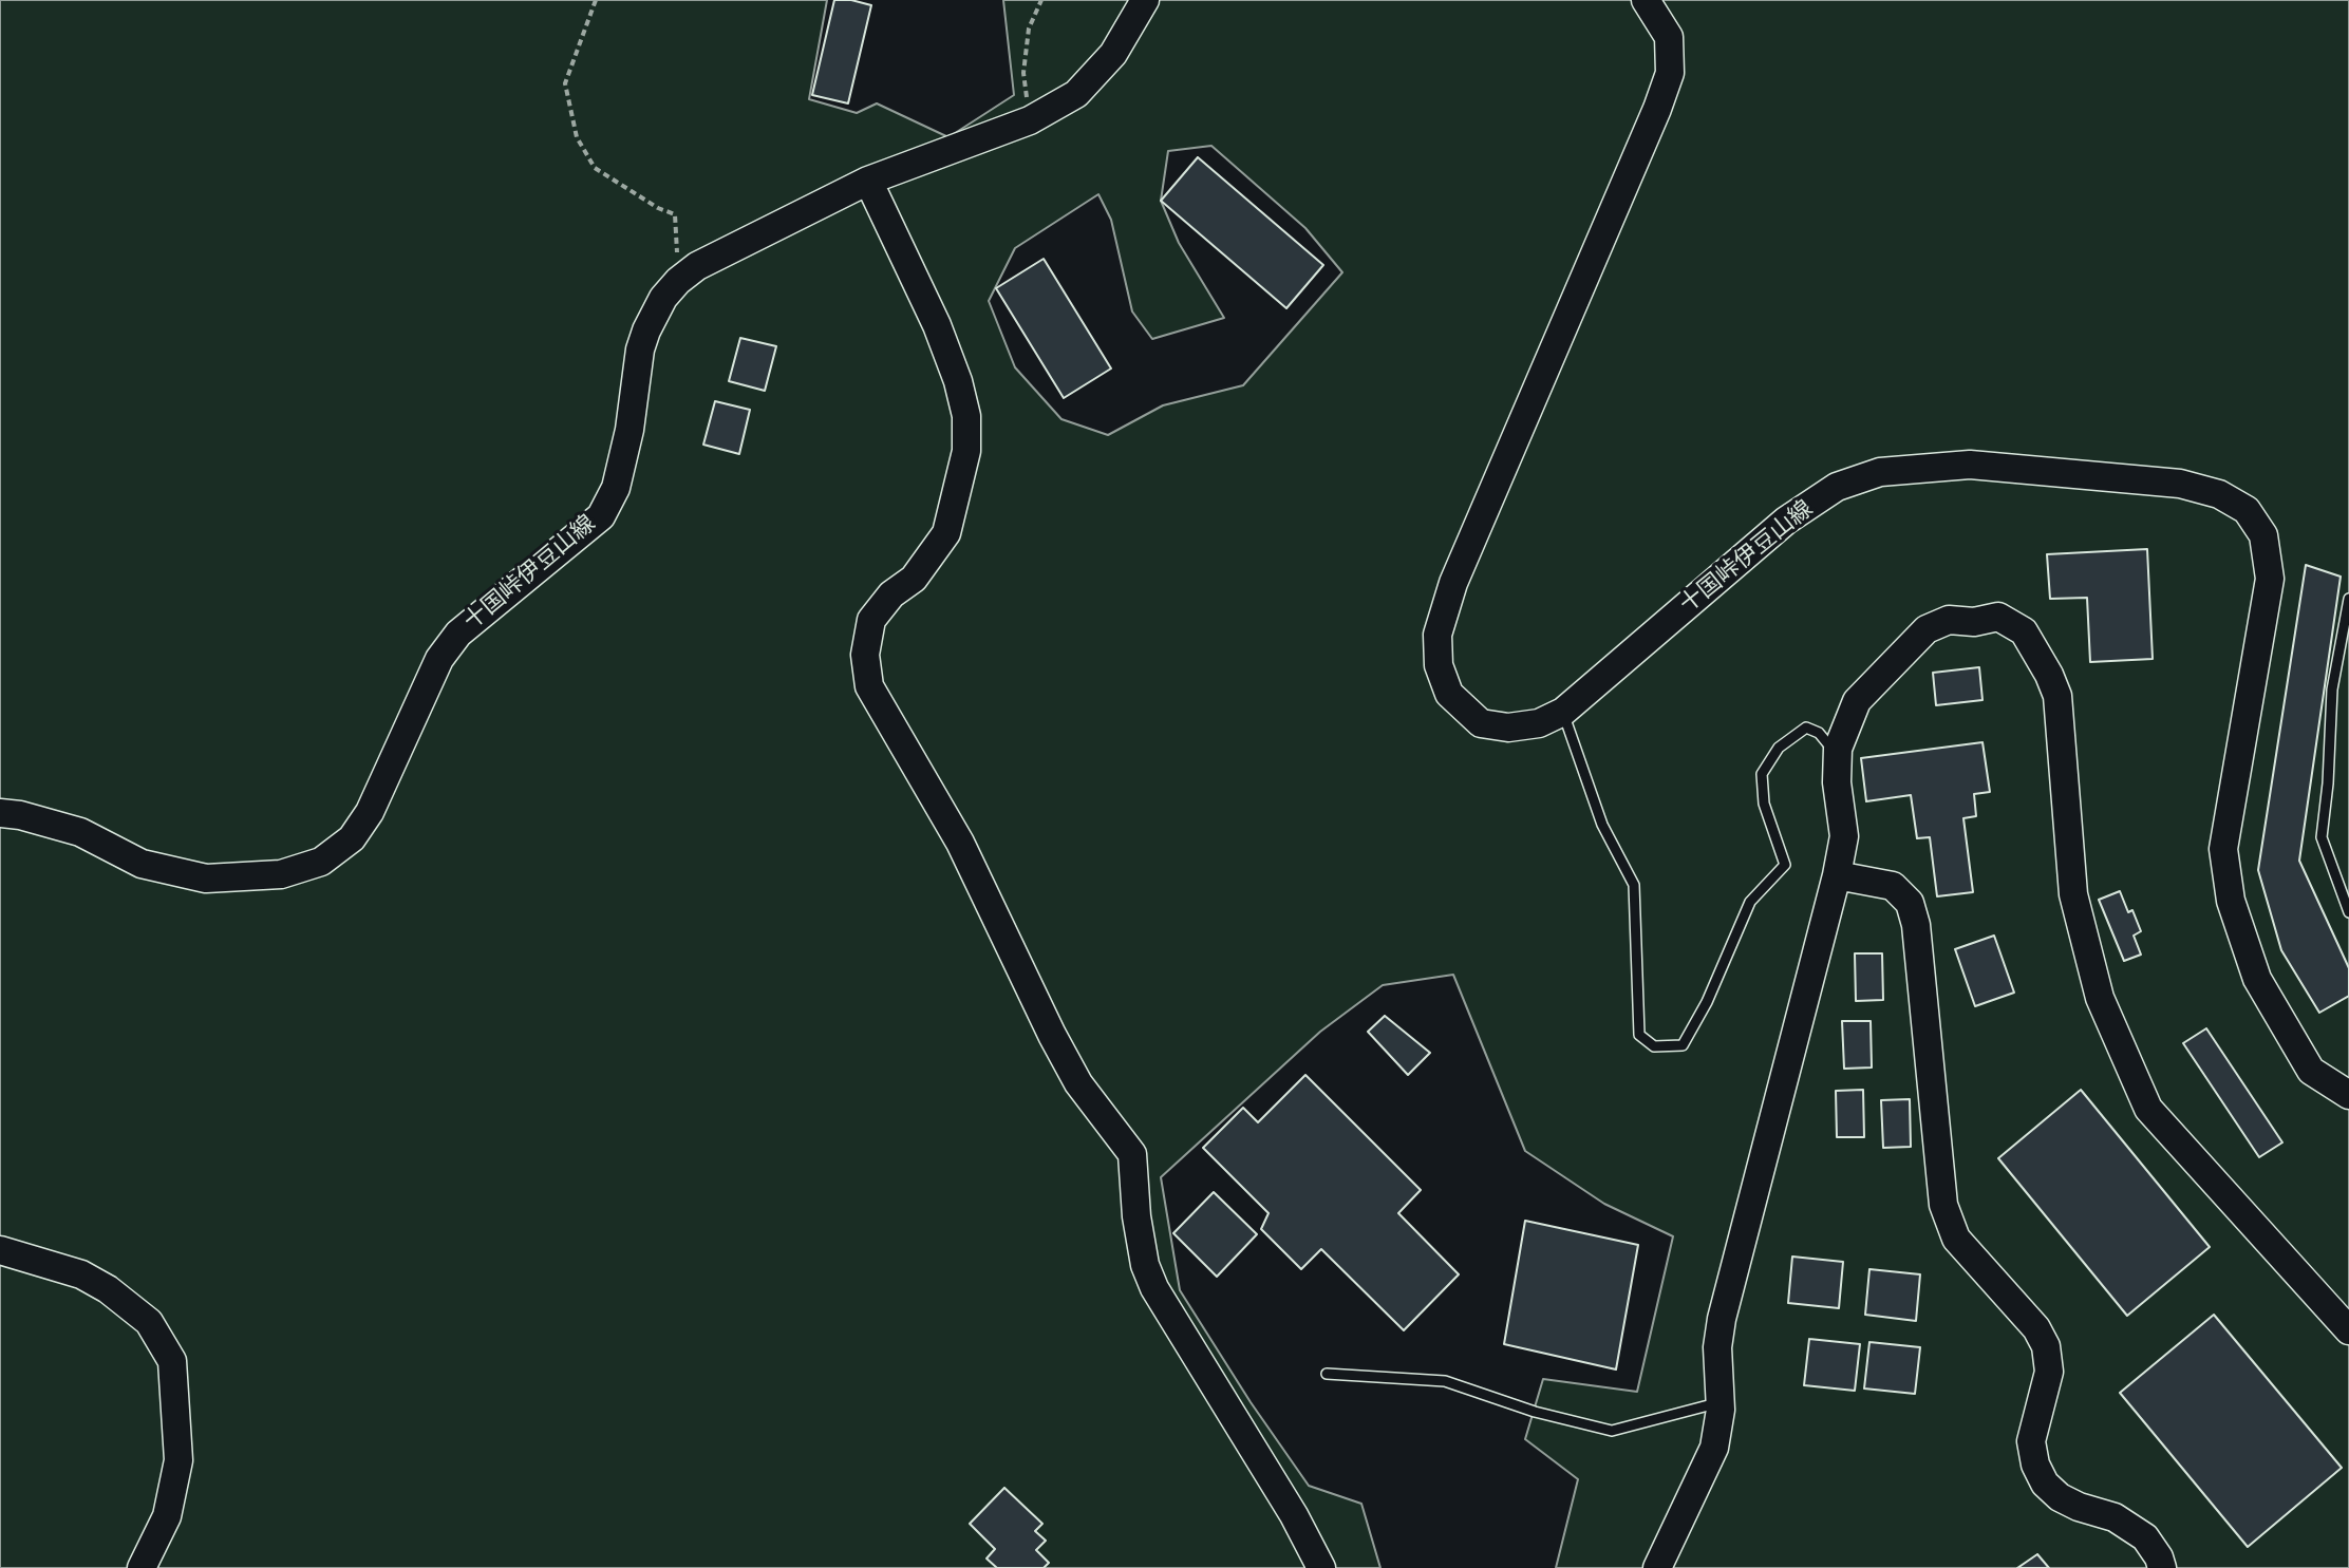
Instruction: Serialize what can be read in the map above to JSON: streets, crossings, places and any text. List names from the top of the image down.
{
  "streets": {
    "main road": ["十国峠伊豆山線"]
  }
}
